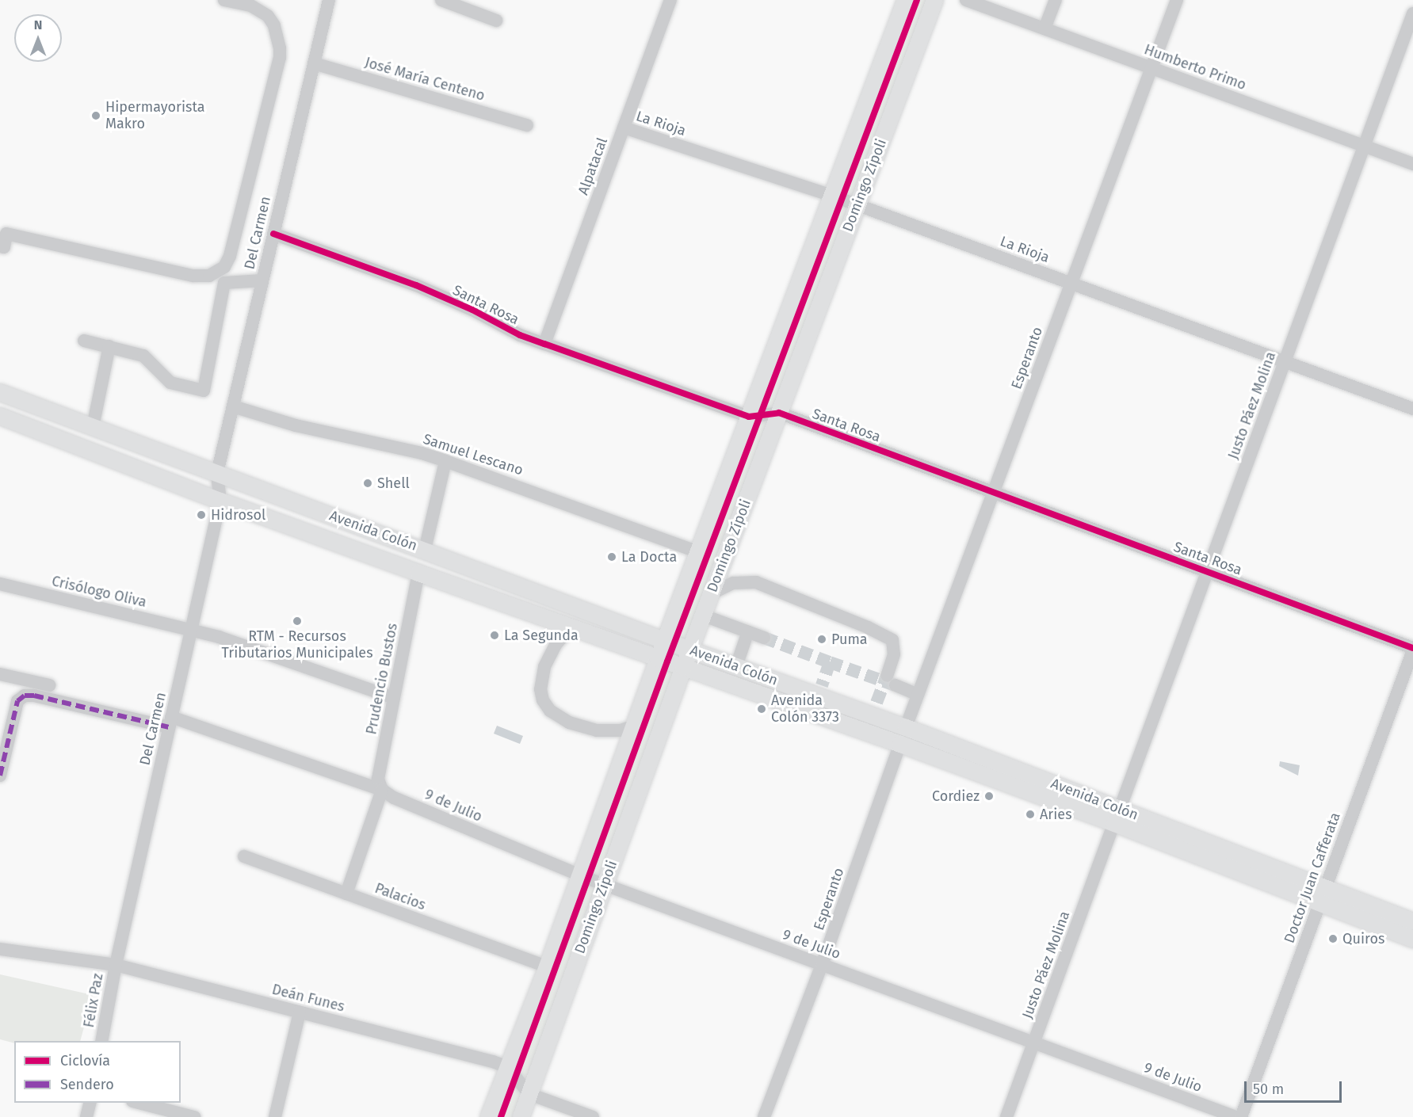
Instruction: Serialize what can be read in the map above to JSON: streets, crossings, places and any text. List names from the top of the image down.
{
  "streets": {
    "main road": ["Domingo Zípoli", "Avenida Colón"],
    "street": [
      "Humberto Primo",
      "José María Centeno",
      "La Rioja",
      "Alpatacal",
      "Del Carmen",
      "Santa Rosa",
      "Esperanto",
      "Justo Páez Molina",
      "Samuel Lescano",
      "Crisólogo Oliva",
      "Prudencio Bustos",
      "9 de Julio",
      "Doctor Juan Cafferata",
      "Palacios",
      "Deán Funes",
      "Félix Paz"
    ]
  },
  "crossings": [
    ["Humberto Primo", "Esperanto"],
    ["Humberto Primo", "Justo Páez Molina"],
    ["José María Centeno", "Del Carmen"],
    ["La Rioja", "Alpatacal"],
    ["La Rioja", "Domingo Zípoli"],
    ["La Rioja", "Esperanto"],
    ["La Rioja", "Justo Páez Molina"],
    ["Alpatacal", "Santa Rosa"],
    ["Domingo Zípoli", "Santa Rosa"],
    ["Domingo Zípoli", "Samuel Lescano"],
    ["Domingo Zípoli", "Avenida Colón"],
    ["Domingo Zípoli", "9 de Julio"],
    ["Domingo Zípoli", "Palacios"],
    ["Domingo Zípoli", "Deán Funes"],
    ["Del Carmen", "Santa Rosa"],
    ["Del Carmen", "Samuel Lescano"],
    ["Del Carmen", "Avenida Colón"],
    ["Del Carmen", "Crisólogo Oliva"],
    ["Del Carmen", "9 de Julio"],
    ["Del Carmen", "Deán Funes"],
    ["Del Carmen", "Félix Paz"],
    ["Santa Rosa", "Esperanto"],
    ["Santa Rosa", "Justo Páez Molina"],
    ["Santa Rosa", "Doctor Juan Cafferata"],
    ["Esperanto", "Avenida Colón"],
    ["Esperanto", "9 de Julio"],
    ["Justo Páez Molina", "Avenida Colón"],
    ["Justo Páez Molina", "9 de Julio"],
    ["Avenida Colón", "Prudencio Bustos"],
    ["Avenida Colón", "Doctor Juan Cafferata"],
    ["Crisólogo Oliva", "Prudencio Bustos"],
    ["Prudencio Bustos", "9 de Julio"],
    ["Deán Funes", "Félix Paz"]
  ],
  "places": [
    "Hipermayorista Makro",
    "Shell",
    "Hidrosol",
    "La Docta",
    "RTM - Recursos Tributarios Municipales",
    "La Segunda",
    "Puma",
    "Avenida Colón 3373",
    "Cordiez",
    "Aries",
    "Quiros"
  ],
  "legend": ["Ciclovía", "Sendero"],
  "scale_bar": "50 m",
  "north": "top"
}
